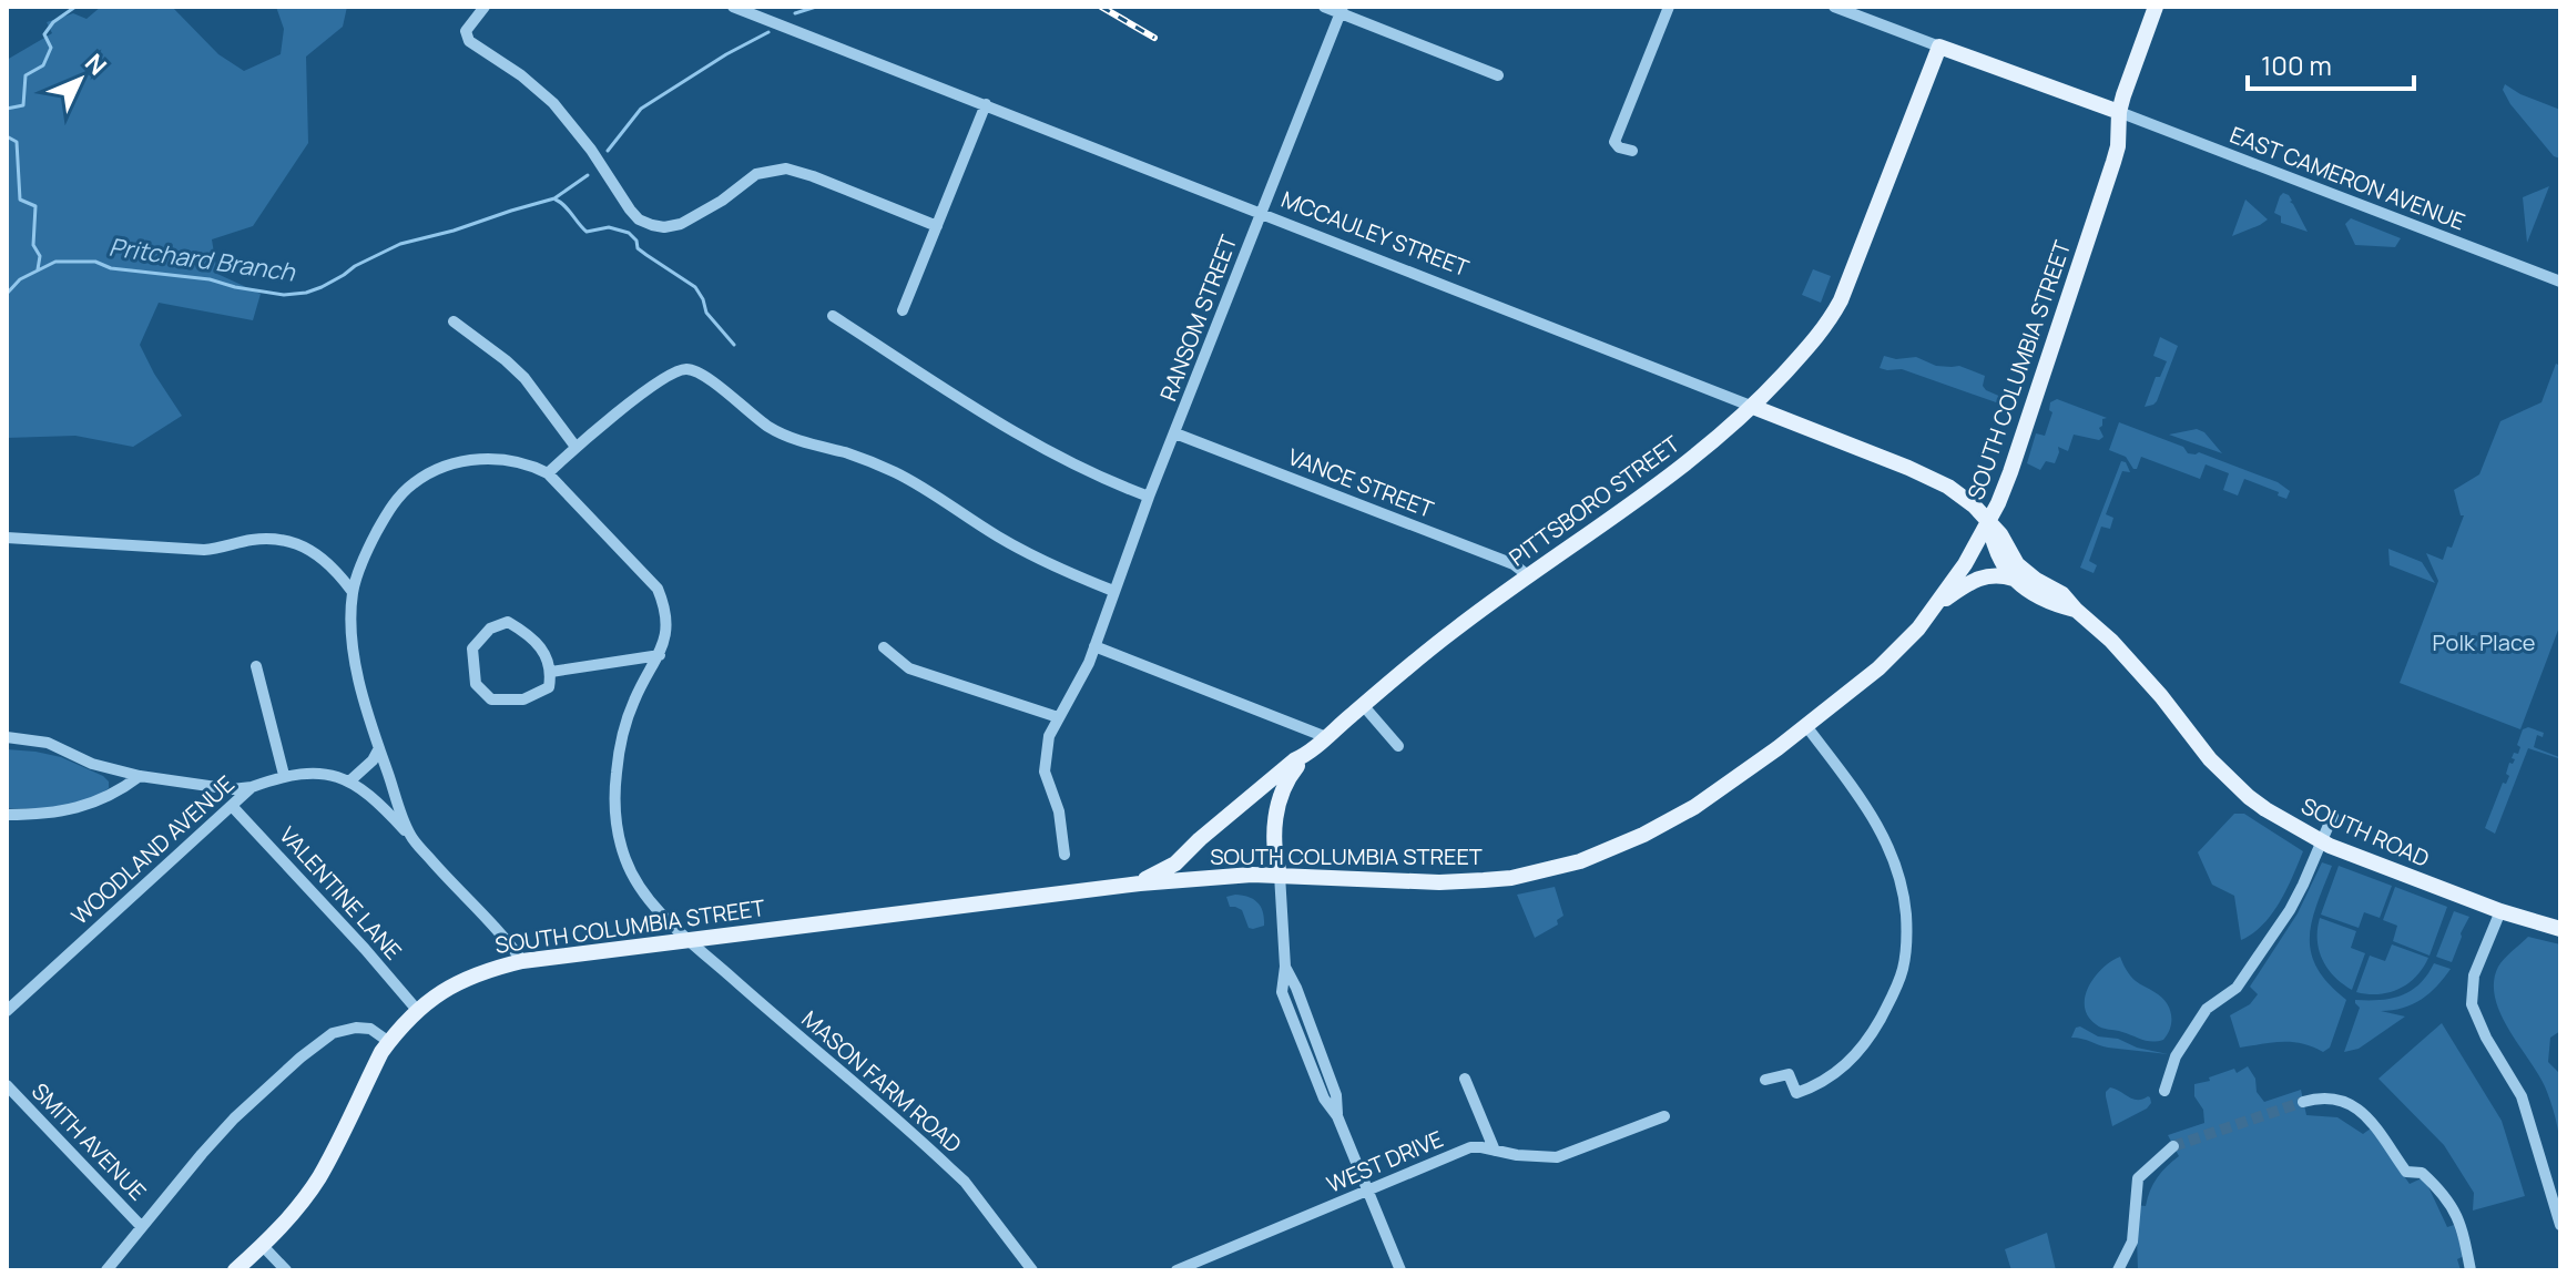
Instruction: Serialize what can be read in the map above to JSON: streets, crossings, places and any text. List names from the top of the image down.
{
  "streets": {
    "main road": [
      "MCCAULEY STREET",
      "SOUTH COLUMBIA STREET",
      "PITTSBORO STREET",
      "SOUTH ROAD"
    ],
    "street": [
      "EAST CAMERON AVENUE",
      "RANSOM STREET",
      "VANCE STREET",
      "WOODLAND AVENUE",
      "VALENTINE LANE",
      "MASON FARM ROAD",
      "SMITH AVENUE",
      "WEST DRIVE"
    ]
  },
  "crossings": [
    ["EAST CAMERON AVENUE", "SOUTH COLUMBIA STREET"],
    ["MCCAULEY STREET", "RANSOM STREET"],
    ["MCCAULEY STREET", "SOUTH COLUMBIA STREET"],
    ["MCCAULEY STREET", "PITTSBORO STREET"],
    ["MCCAULEY STREET", "SOUTH ROAD"],
    ["RANSOM STREET", "VANCE STREET"],
    ["SOUTH COLUMBIA STREET", "PITTSBORO STREET"],
    ["SOUTH COLUMBIA STREET", "SOUTH ROAD"],
    ["SOUTH COLUMBIA STREET", "WOODLAND AVENUE"],
    ["SOUTH COLUMBIA STREET", "VALENTINE LANE"],
    ["SOUTH COLUMBIA STREET", "MASON FARM ROAD"],
    ["VANCE STREET", "PITTSBORO STREET"],
    ["WOODLAND AVENUE", "VALENTINE LANE"]
  ],
  "water": ["Pritchard Branch"],
  "parks": ["Polk Place"],
  "scale_bar": "100 m",
  "north": "top right"
}
